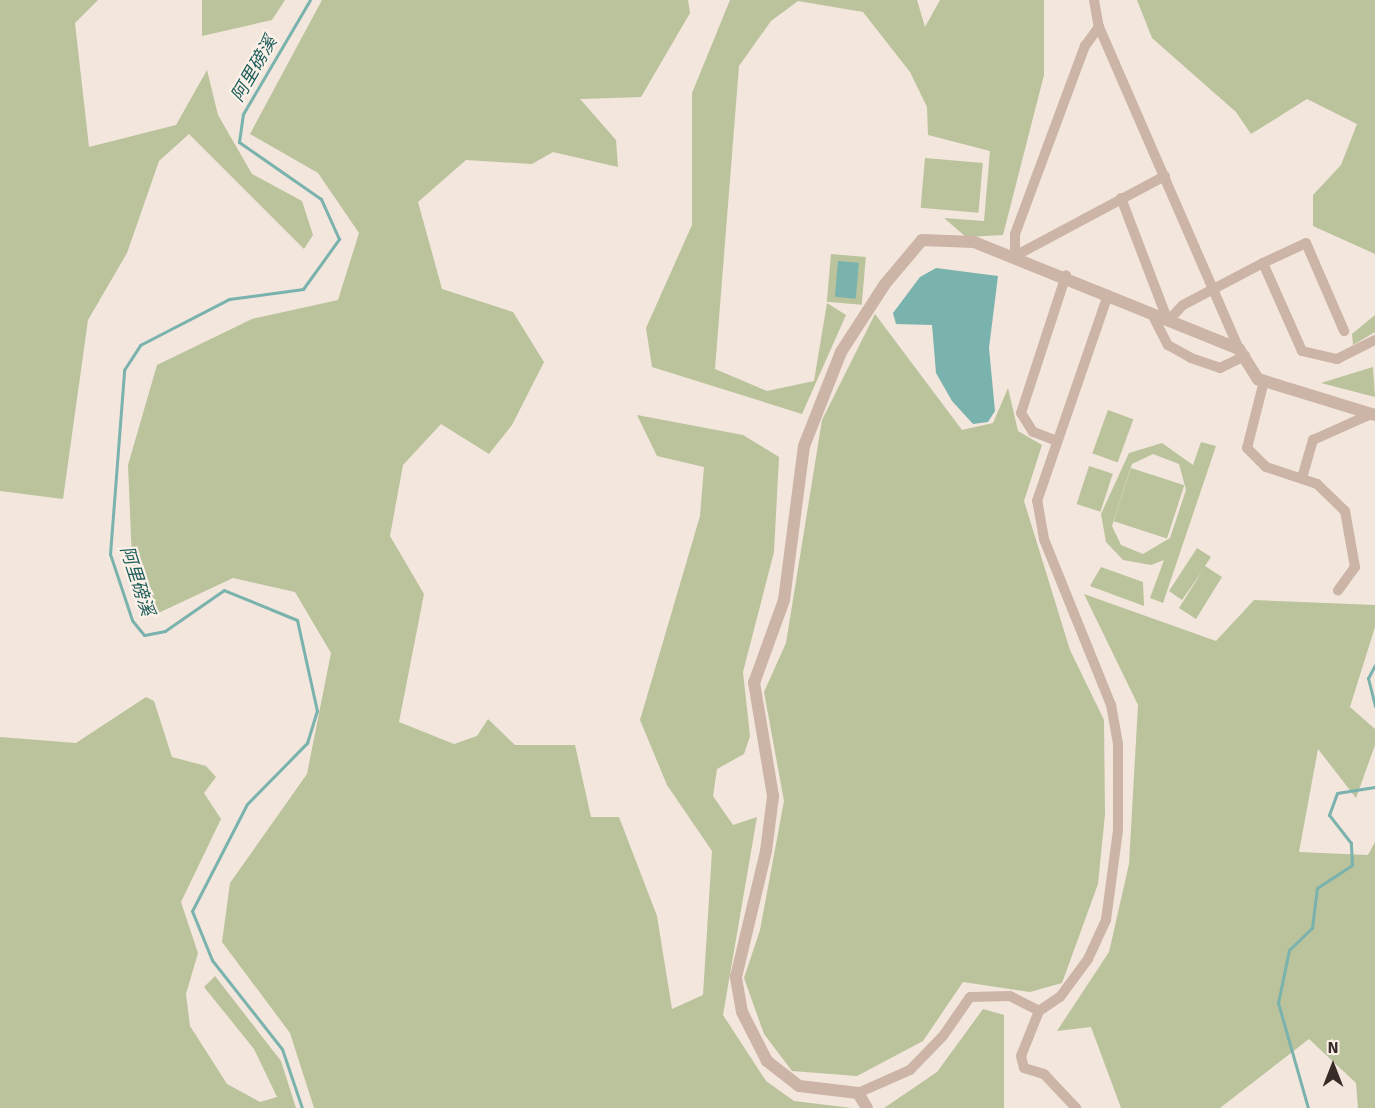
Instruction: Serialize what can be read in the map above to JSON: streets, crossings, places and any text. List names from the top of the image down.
{
  "water": ["阿里磅溪"],
  "north": "top"
}
